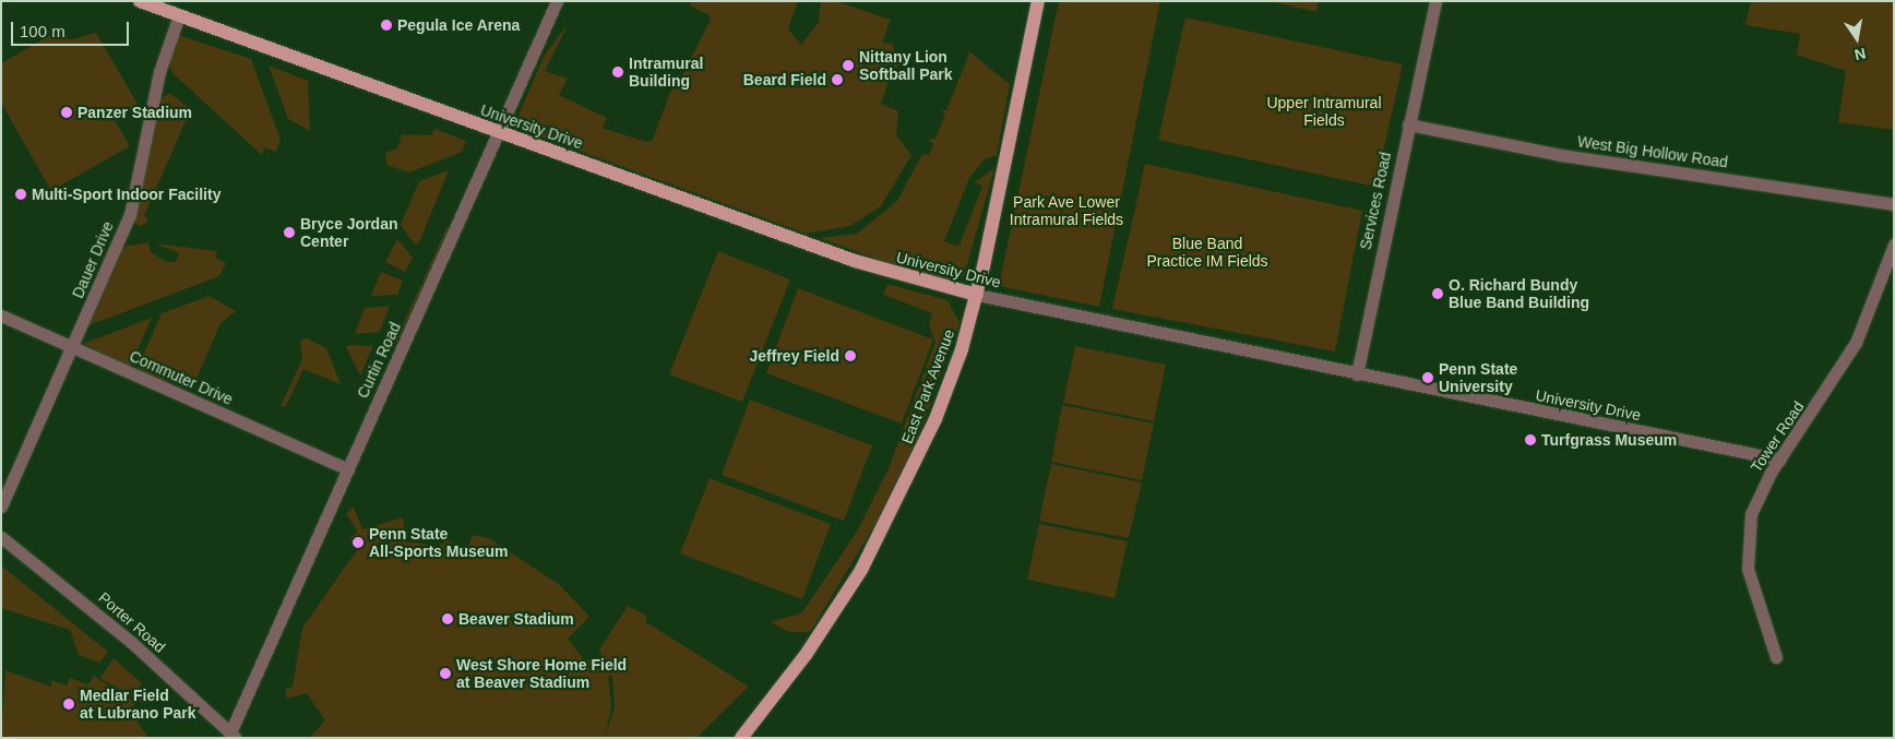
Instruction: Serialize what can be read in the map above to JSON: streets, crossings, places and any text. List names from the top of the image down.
{
  "streets": {
    "main road": ["University Drive", "East Park Avenue"],
    "street": [
      "West Big Hollow Road",
      "Services Road",
      "Dauer Drive",
      "Curtin Road",
      "Commuter Drive",
      "Tower Road",
      "Porter Road"
    ]
  },
  "crossings": [
    ["University Drive", "Services Road"],
    ["University Drive", "Dauer Drive"],
    ["University Drive", "Curtin Road"],
    ["University Drive", "East Park Avenue"],
    ["University Drive", "Tower Road"],
    ["West Big Hollow Road", "Services Road"],
    ["Dauer Drive", "Commuter Drive"],
    ["Curtin Road", "Commuter Drive"],
    ["Curtin Road", "Porter Road"]
  ],
  "parks": ["Upper Intramural Fields", "Park Ave Lower Intramural Fields", "Blue Band Practice IM Fields"],
  "places": [
    "Pegula Ice Arena",
    "Nittany Lion Softball Park",
    "Intramural Building",
    "Beard Field",
    "Panzer Stadium",
    "Multi-Sport Indoor Facility",
    "Bryce Jordan Center",
    "O. Richard Bundy Blue Band Building",
    "Jeffrey Field",
    "Penn State University",
    "Turfgrass Museum",
    "Penn State All-Sports Museum",
    "Beaver Stadium",
    "West Shore Home Field at Beaver Stadium",
    "Medlar Field at Lubrano Park"
  ],
  "scale_bar": "100 m",
  "north": "bottom"
}
